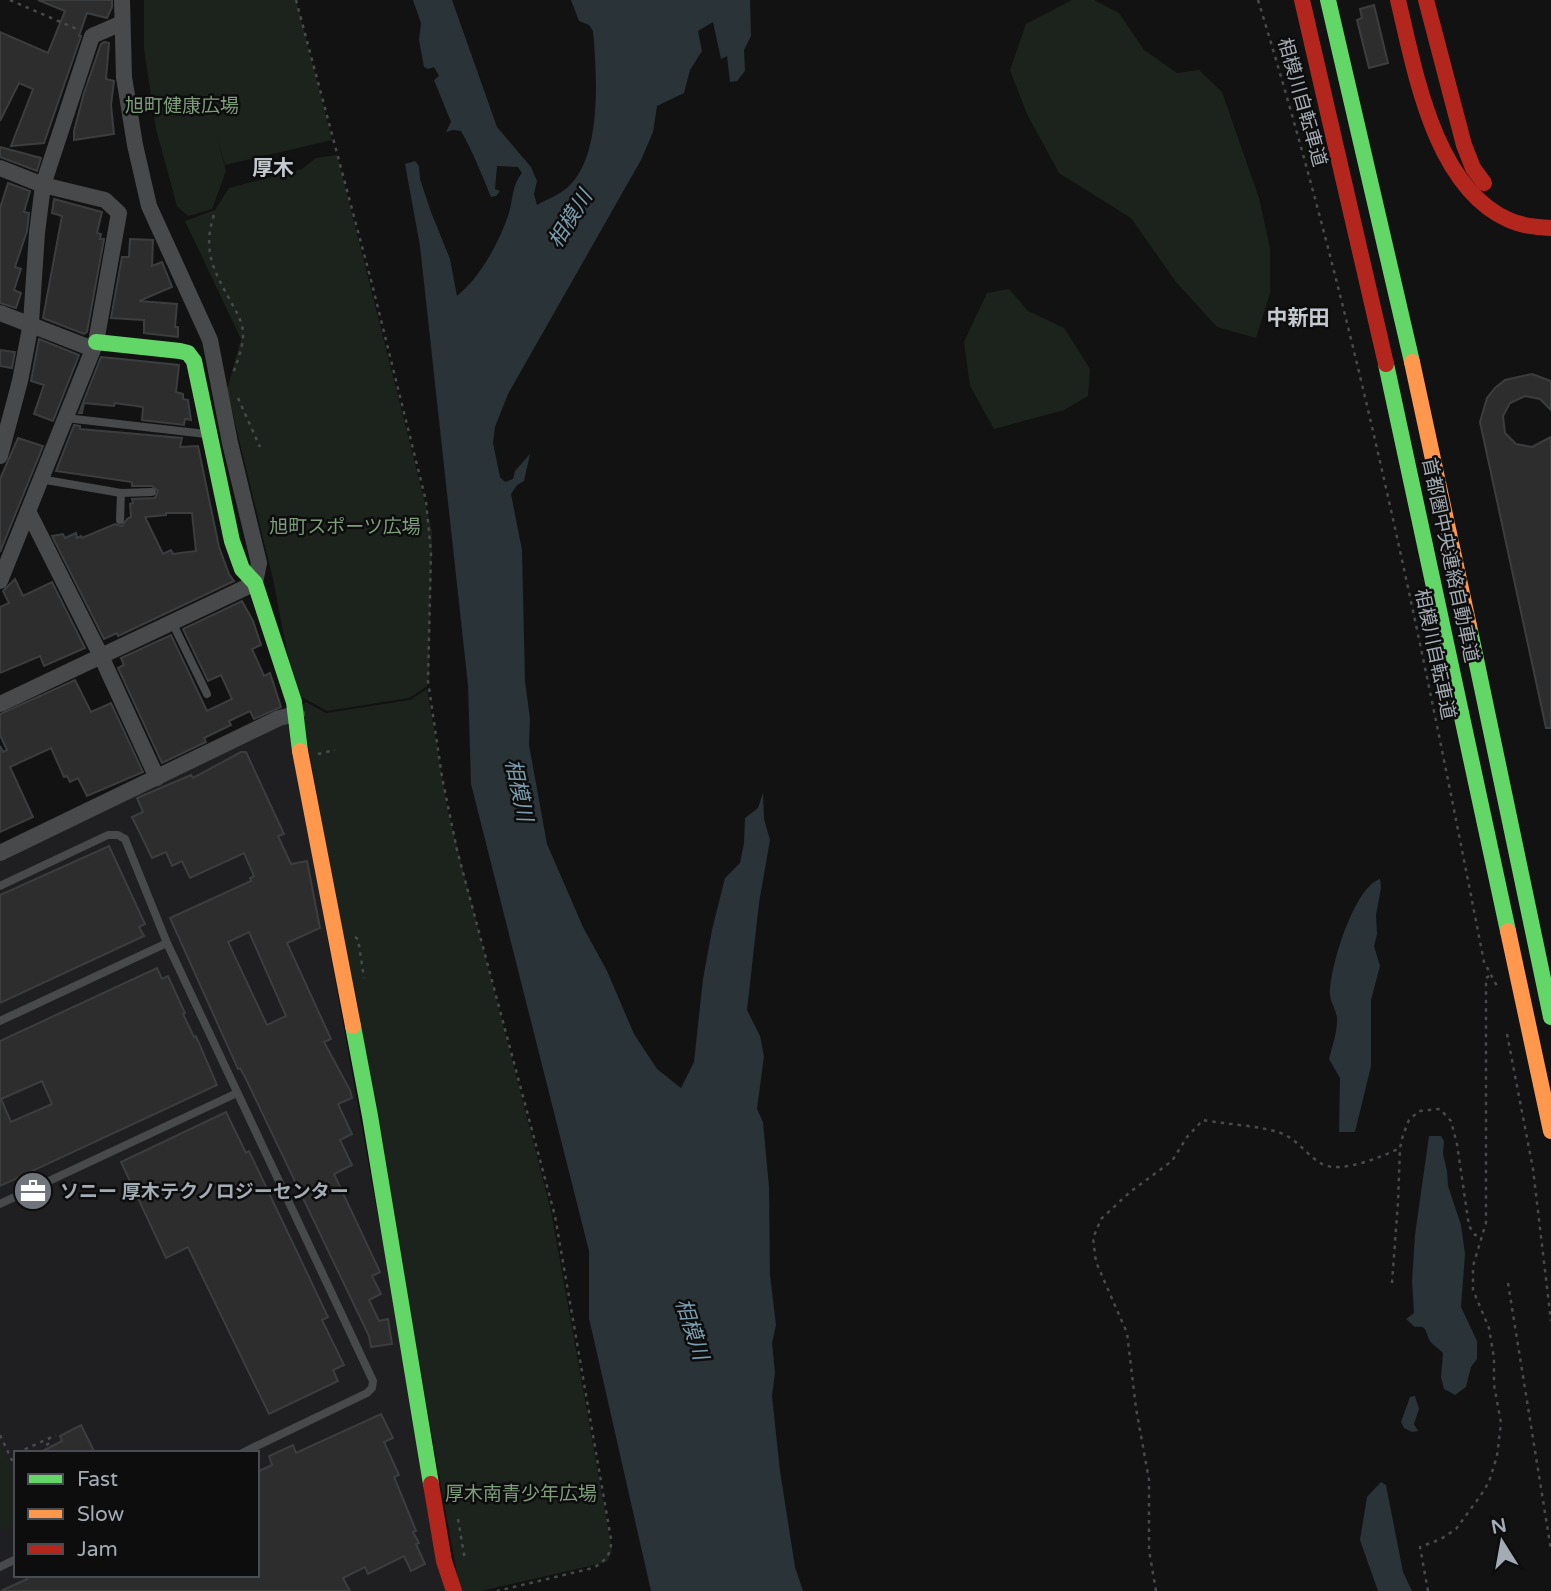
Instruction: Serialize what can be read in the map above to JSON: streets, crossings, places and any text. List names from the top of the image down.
{
  "streets": {
    "main road": ["首都圏中央連絡自動車道"],
    "path": ["相模川自転車道"]
  },
  "districts": ["厚木", "中新田"],
  "water": ["相模川"],
  "parks": ["旭町健康広場", "旭町スポーツ広場", "厚木南青少年広場"],
  "places": {
    "office": ["ソニー 厚木テクノロジーセンター"]
  },
  "legend": ["Fast", "Slow", "Jam"],
  "north": "top"
}
